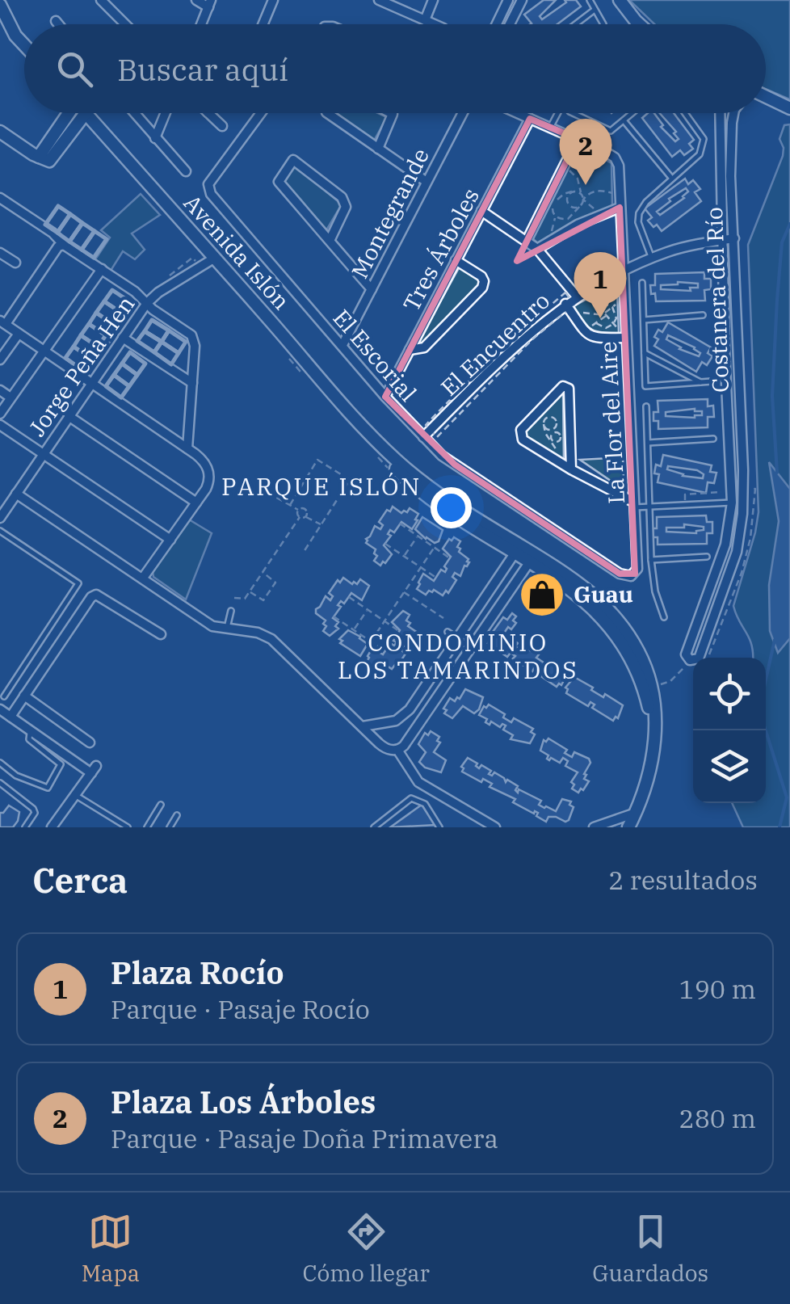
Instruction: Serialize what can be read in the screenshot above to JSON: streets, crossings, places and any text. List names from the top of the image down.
{
  "streets": {
    "main road": ["Avenida Islón"],
    "street": [
      "Montegrande",
      "Tres Árboles",
      "Costanera del Río",
      "El Encuentro",
      "El Escorial",
      "Jorge Peña Hen",
      "La Flor del Aire"
    ]
  },
  "crossings": [
    ["Montegrande", "El Escorial"],
    ["Tres Árboles", "El Escorial"],
    ["Tres Árboles", "La Flor del Aire"],
    ["Avenida Islón", "Jorge Peña Hen"],
    ["Costanera del Río", "El Encuentro"],
    ["El Encuentro", "El Escorial"],
    ["El Encuentro", "La Flor del Aire"],
    ["El Escorial", "La Flor del Aire"]
  ],
  "districts": ["PARQUE ISLÓN", "CONDOMINIO LOS TAMARINDOS"],
  "places": {
    "shop": ["Guau"]
  },
  "page": {
    "search": "Buscar aquí",
    "pins": ["2", "1"],
    "heading": ["Cerca", "2 resultados"],
    "list": [
      {
        "mark": "1",
        "name": "Plaza Rocío",
        "note": "Parque · Pasaje Rocío",
        "value": "190 m"
      },
      {
        "mark": "2",
        "name": "Plaza Los Árboles",
        "note": "Parque · Pasaje Doña Primavera",
        "value": "280 m"
      }
    ],
    "nav": ["Mapa", "Cómo llegar", "Guardados"]
  }
}
